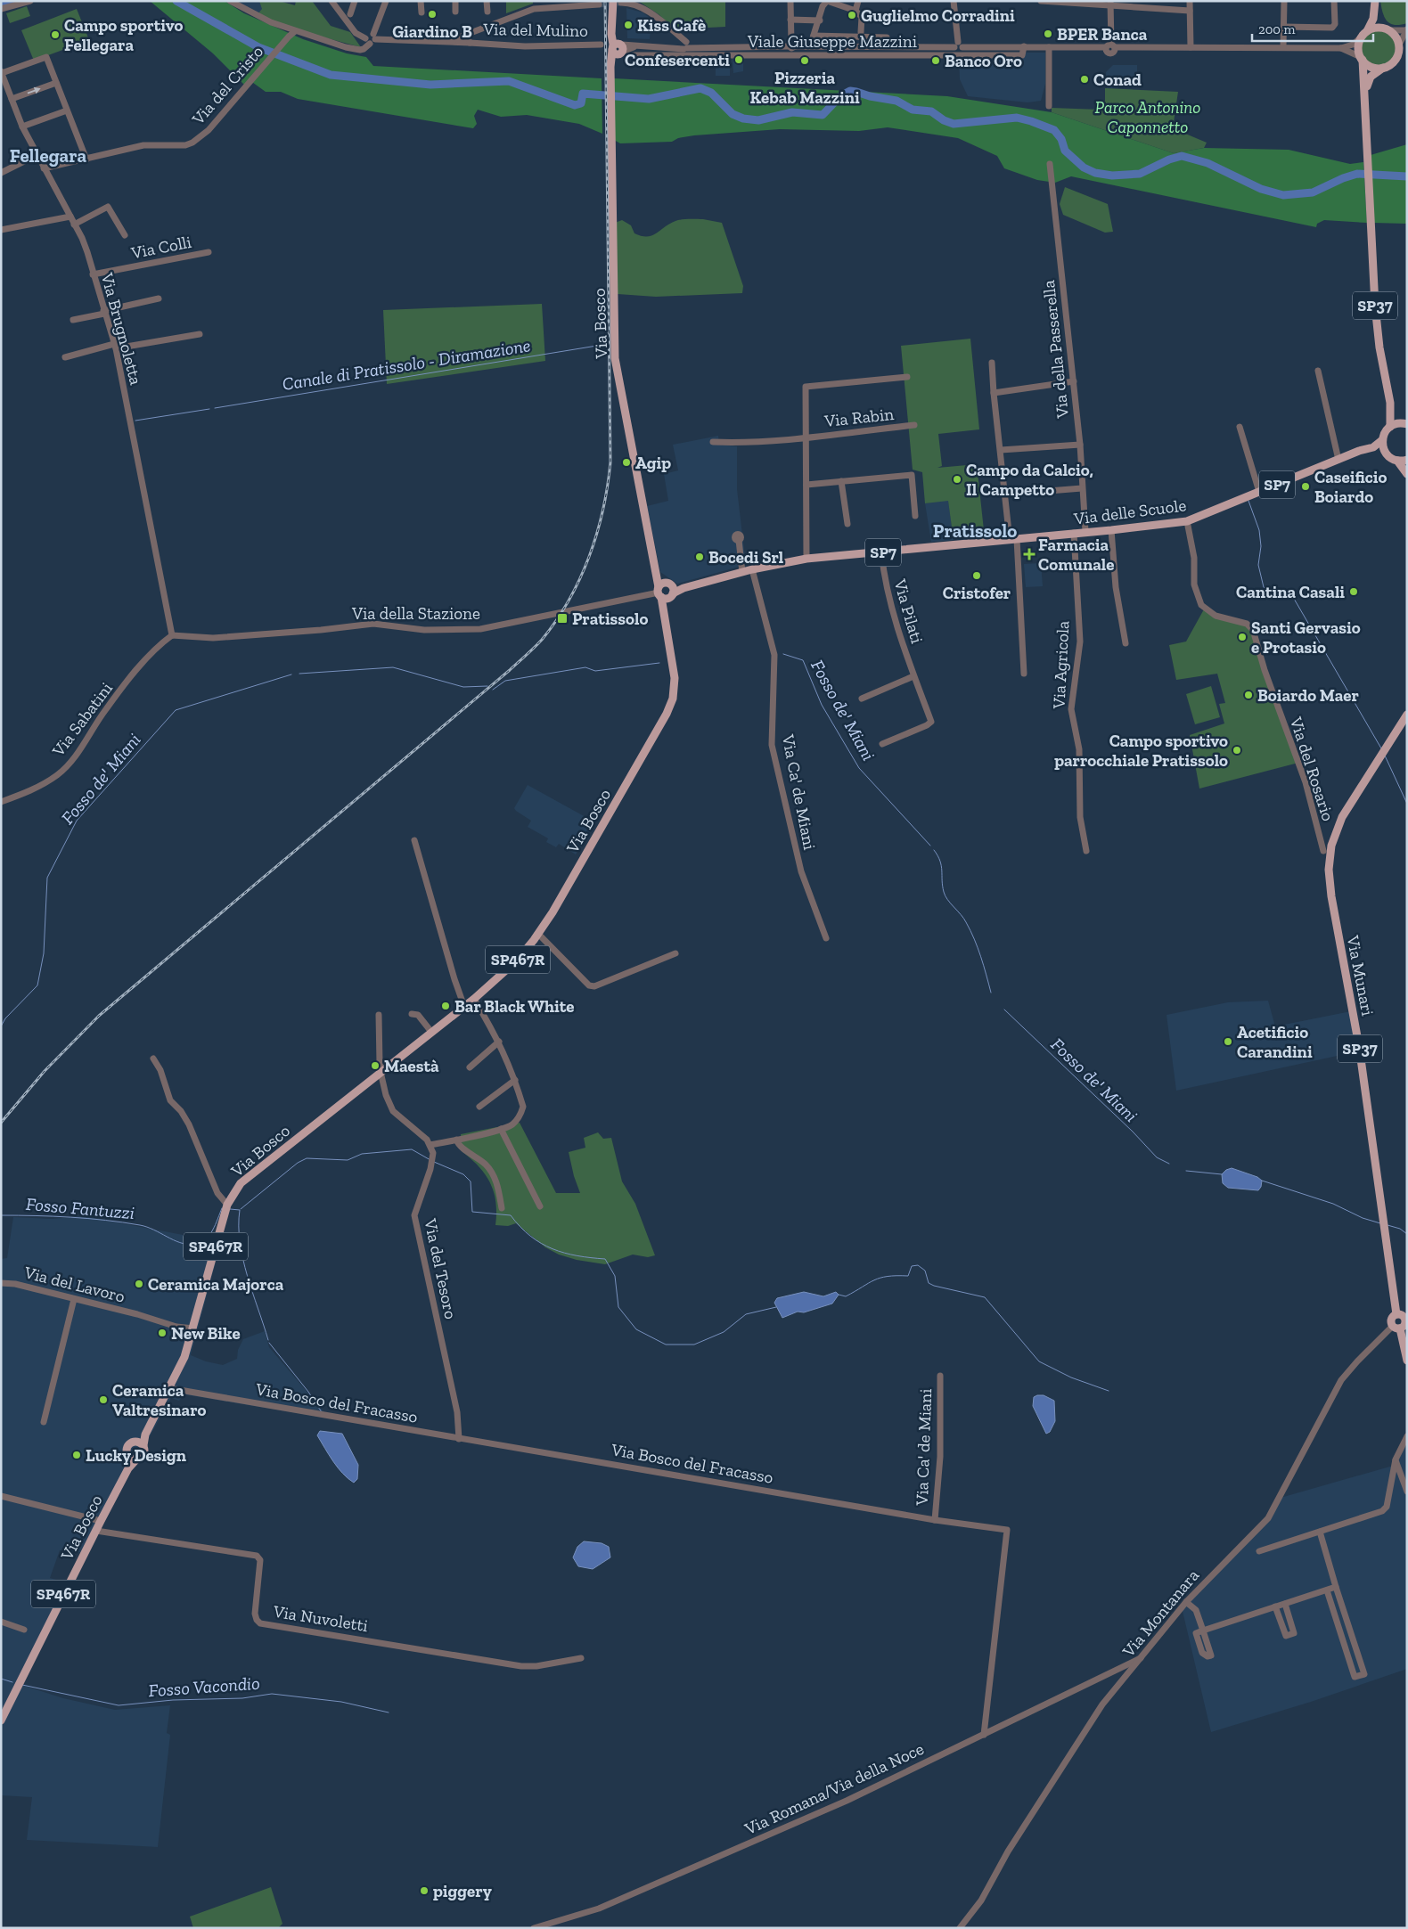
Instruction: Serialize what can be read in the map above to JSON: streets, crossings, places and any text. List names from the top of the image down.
{
  "streets": {
    "main road": [
      "SP37",
      "Via Bosco",
      "SP7",
      "Via delle Scuole",
      "SP467R",
      "Via Munari"
    ],
    "street": [
      "Via del Mulino",
      "Viale Giuseppe Mazzini",
      "Via del Cristo",
      "Via Colli",
      "Via Brugnoletta",
      "Via della Passerella",
      "Via Rabin",
      "Via Pilati",
      "Via della Stazione",
      "Via Agricola",
      "Via Sabatini",
      "Via del Rosario",
      "Via Ca' de Miani",
      "Via del Tesoro",
      "Via del Lavoro",
      "Via Bosco del Fracasso",
      "Via Montanara",
      "Via Nuvoletti",
      "Via Romana/Via della Noce"
    ]
  },
  "crossings": [
    ["Viale Giuseppe Mazzini", "SP37"],
    ["Viale Giuseppe Mazzini", "Via Bosco"],
    ["Viale Giuseppe Mazzini", "SP467R"],
    ["Via del Cristo", "Via Brugnoletta"],
    ["Via Colli", "Via Brugnoletta"],
    ["Via Bosco", "Via delle Scuole"],
    ["Via Bosco", "Via della Stazione"],
    ["Via Bosco", "SP467R"],
    ["Via Bosco", "Via del Lavoro"],
    ["Via Bosco", "Via Bosco del Fracasso"],
    ["Via Bosco", "Via Nuvoletti"],
    ["Via Brugnoletta", "Via della Stazione"],
    ["Via Brugnoletta", "Via Sabatini"],
    ["Via della Passerella", "Via delle Scuole"],
    ["Via delle Scuole", "Via Pilati"],
    ["Via delle Scuole", "Via della Stazione"],
    ["Via delle Scuole", "Via Agricola"],
    ["Via delle Scuole", "Via del Rosario"],
    ["Via delle Scuole", "Via Ca' de Miani"],
    ["Via della Stazione", "Via Sabatini"],
    ["Via Ca' de Miani", "Via Bosco del Fracasso"],
    ["Via Munari", "Via Montanara"],
    ["Via del Tesoro", "Via Bosco del Fracasso"],
    ["Via Bosco del Fracasso", "Via Romana/Via della Noce"],
    ["Via Montanara", "Via Romana/Via della Noce"]
  ],
  "districts": ["Fellegara", "Pratissolo"],
  "water": [
    "Canale di Pratissolo - Diramazione",
    "Fosso de' Miani",
    "Fosso Fantuzzi",
    "Fosso Vacondio"
  ],
  "parks": ["Parco Antonino Caponnetto"],
  "places": {
    "other": [
      "Giardino B",
      "Guglielmo Corradini",
      "Kiss Cafè",
      "BPER Banca",
      "Campo sportivo Fellegara",
      "Confesercenti",
      "Pizzeria Kebab Mazzini",
      "Banco Oro",
      "Conad",
      "Agip",
      "Campo da Calcio, Il Campetto",
      "Caseificio Boiardo",
      "Bocedi Srl",
      "Cristofer",
      "Cantina Casali",
      "Santi Gervasio e Protasio",
      "Boiardo Maer",
      "Campo sportivo parrocchiale Pratissolo",
      "Bar Black White",
      "Acetificio Carandini",
      "Maestà",
      "Ceramica Majorca",
      "New Bike",
      "Ceramica Valtresinaro",
      "Lucky Design",
      "piggery"
    ],
    "health": ["Farmacia Comunale"],
    "transit": ["Pratissolo"]
  },
  "scale_bar": "200 m"
}
